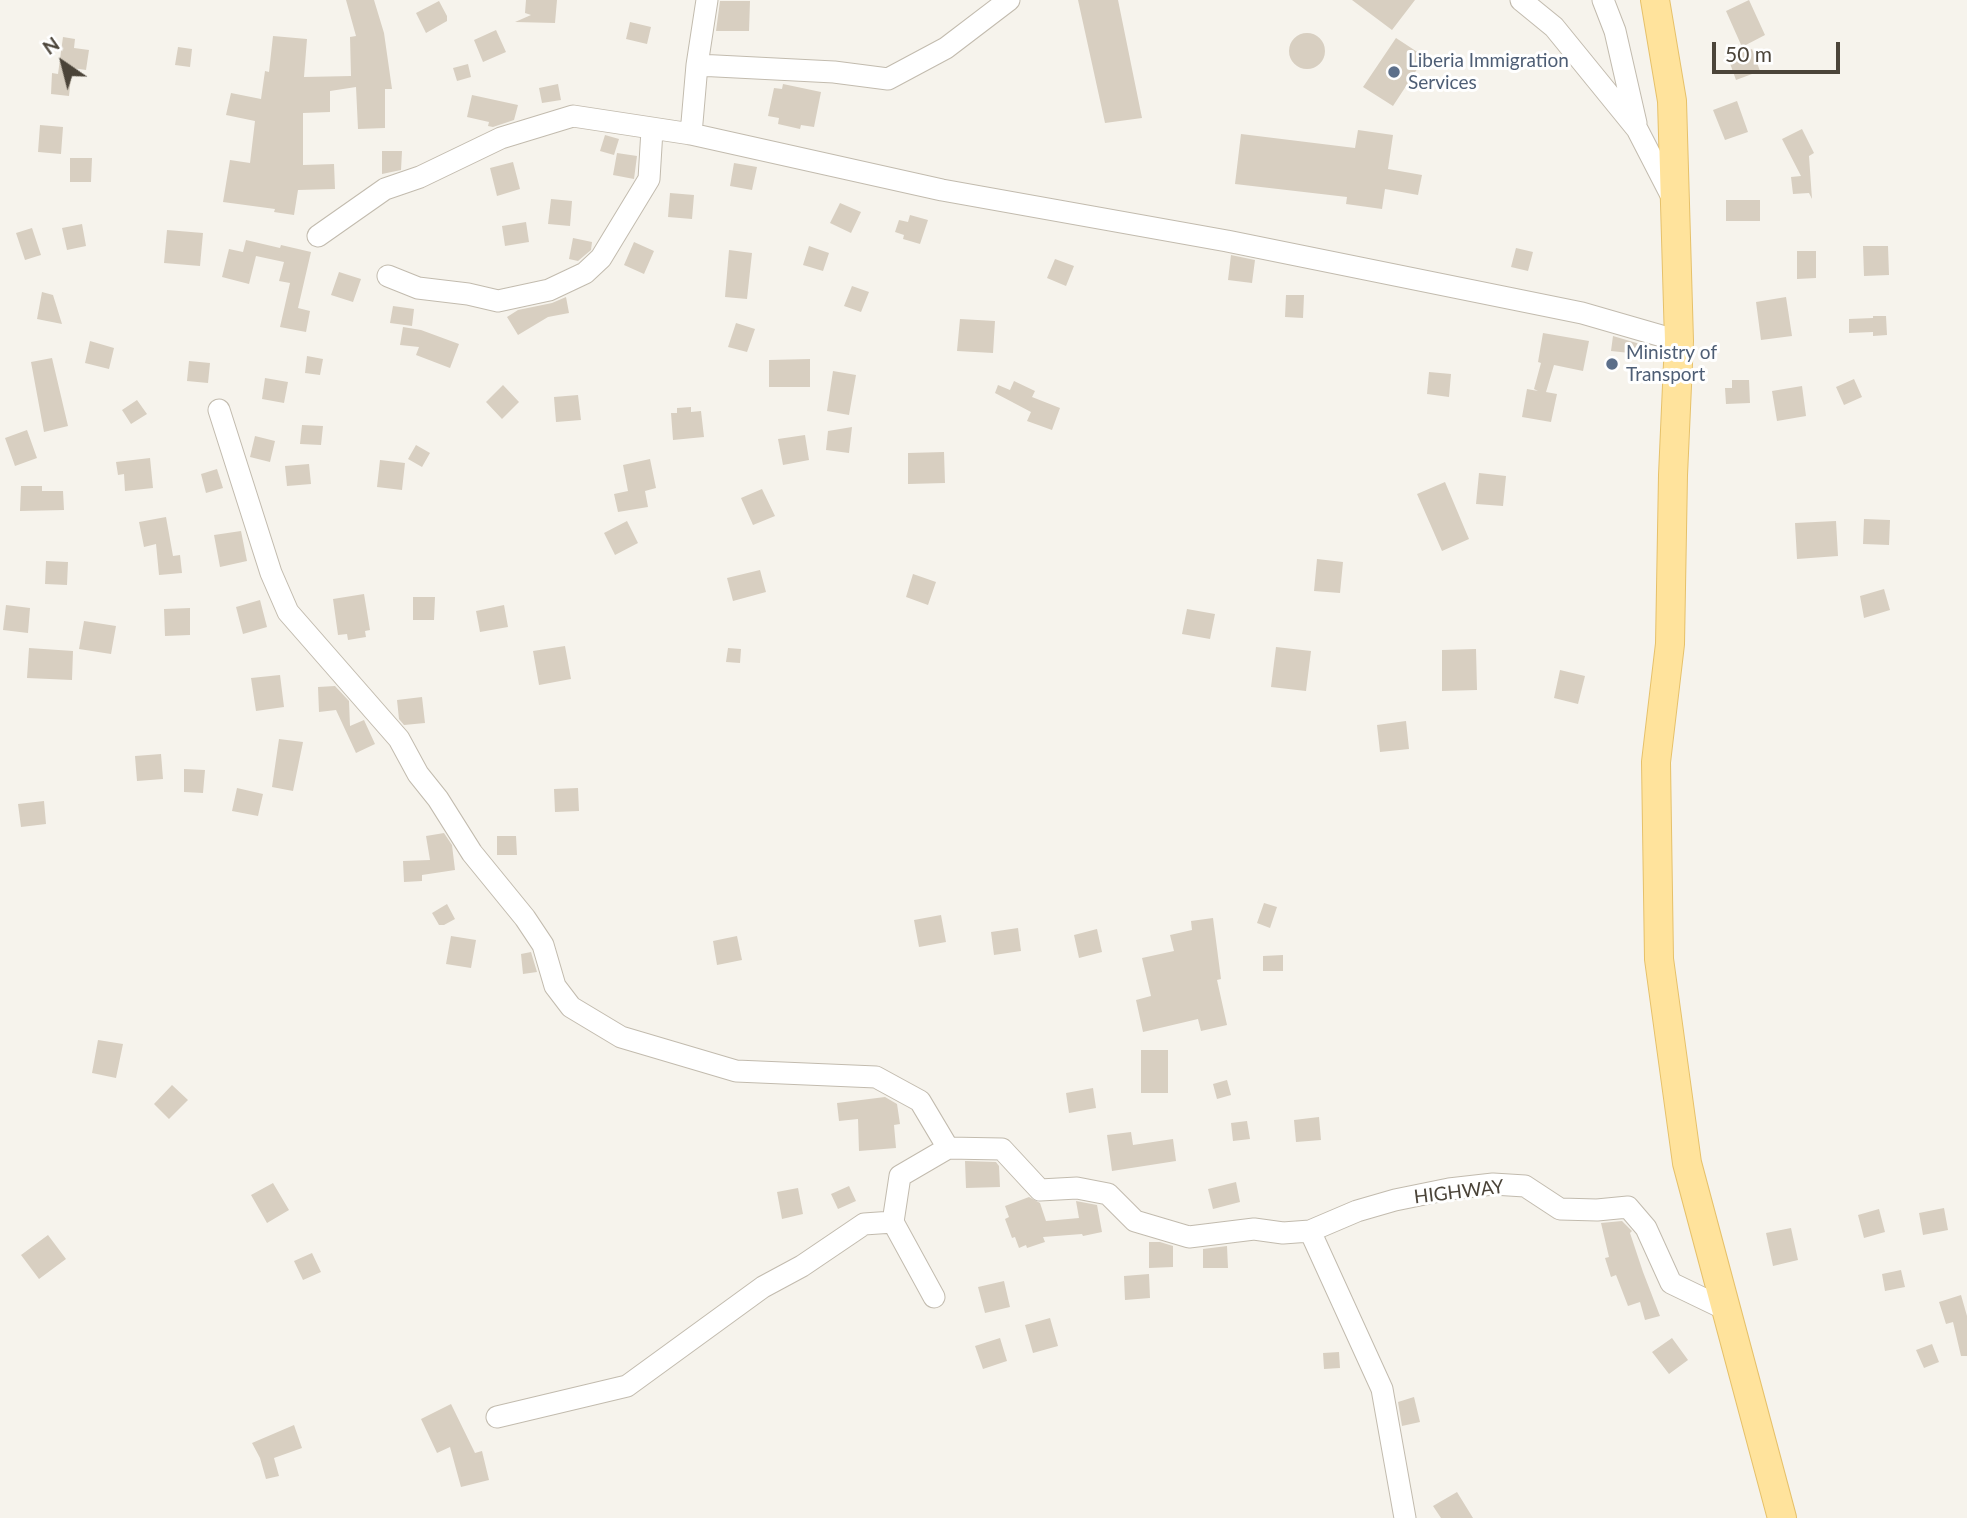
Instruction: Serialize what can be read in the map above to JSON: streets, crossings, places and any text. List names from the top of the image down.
{
  "streets": {
    "street": ["HIGHWAY"]
  },
  "places": ["Liberia Immigration Services", "Ministry of Transport"],
  "scale_bar": "50 m",
  "north": "top left"
}
